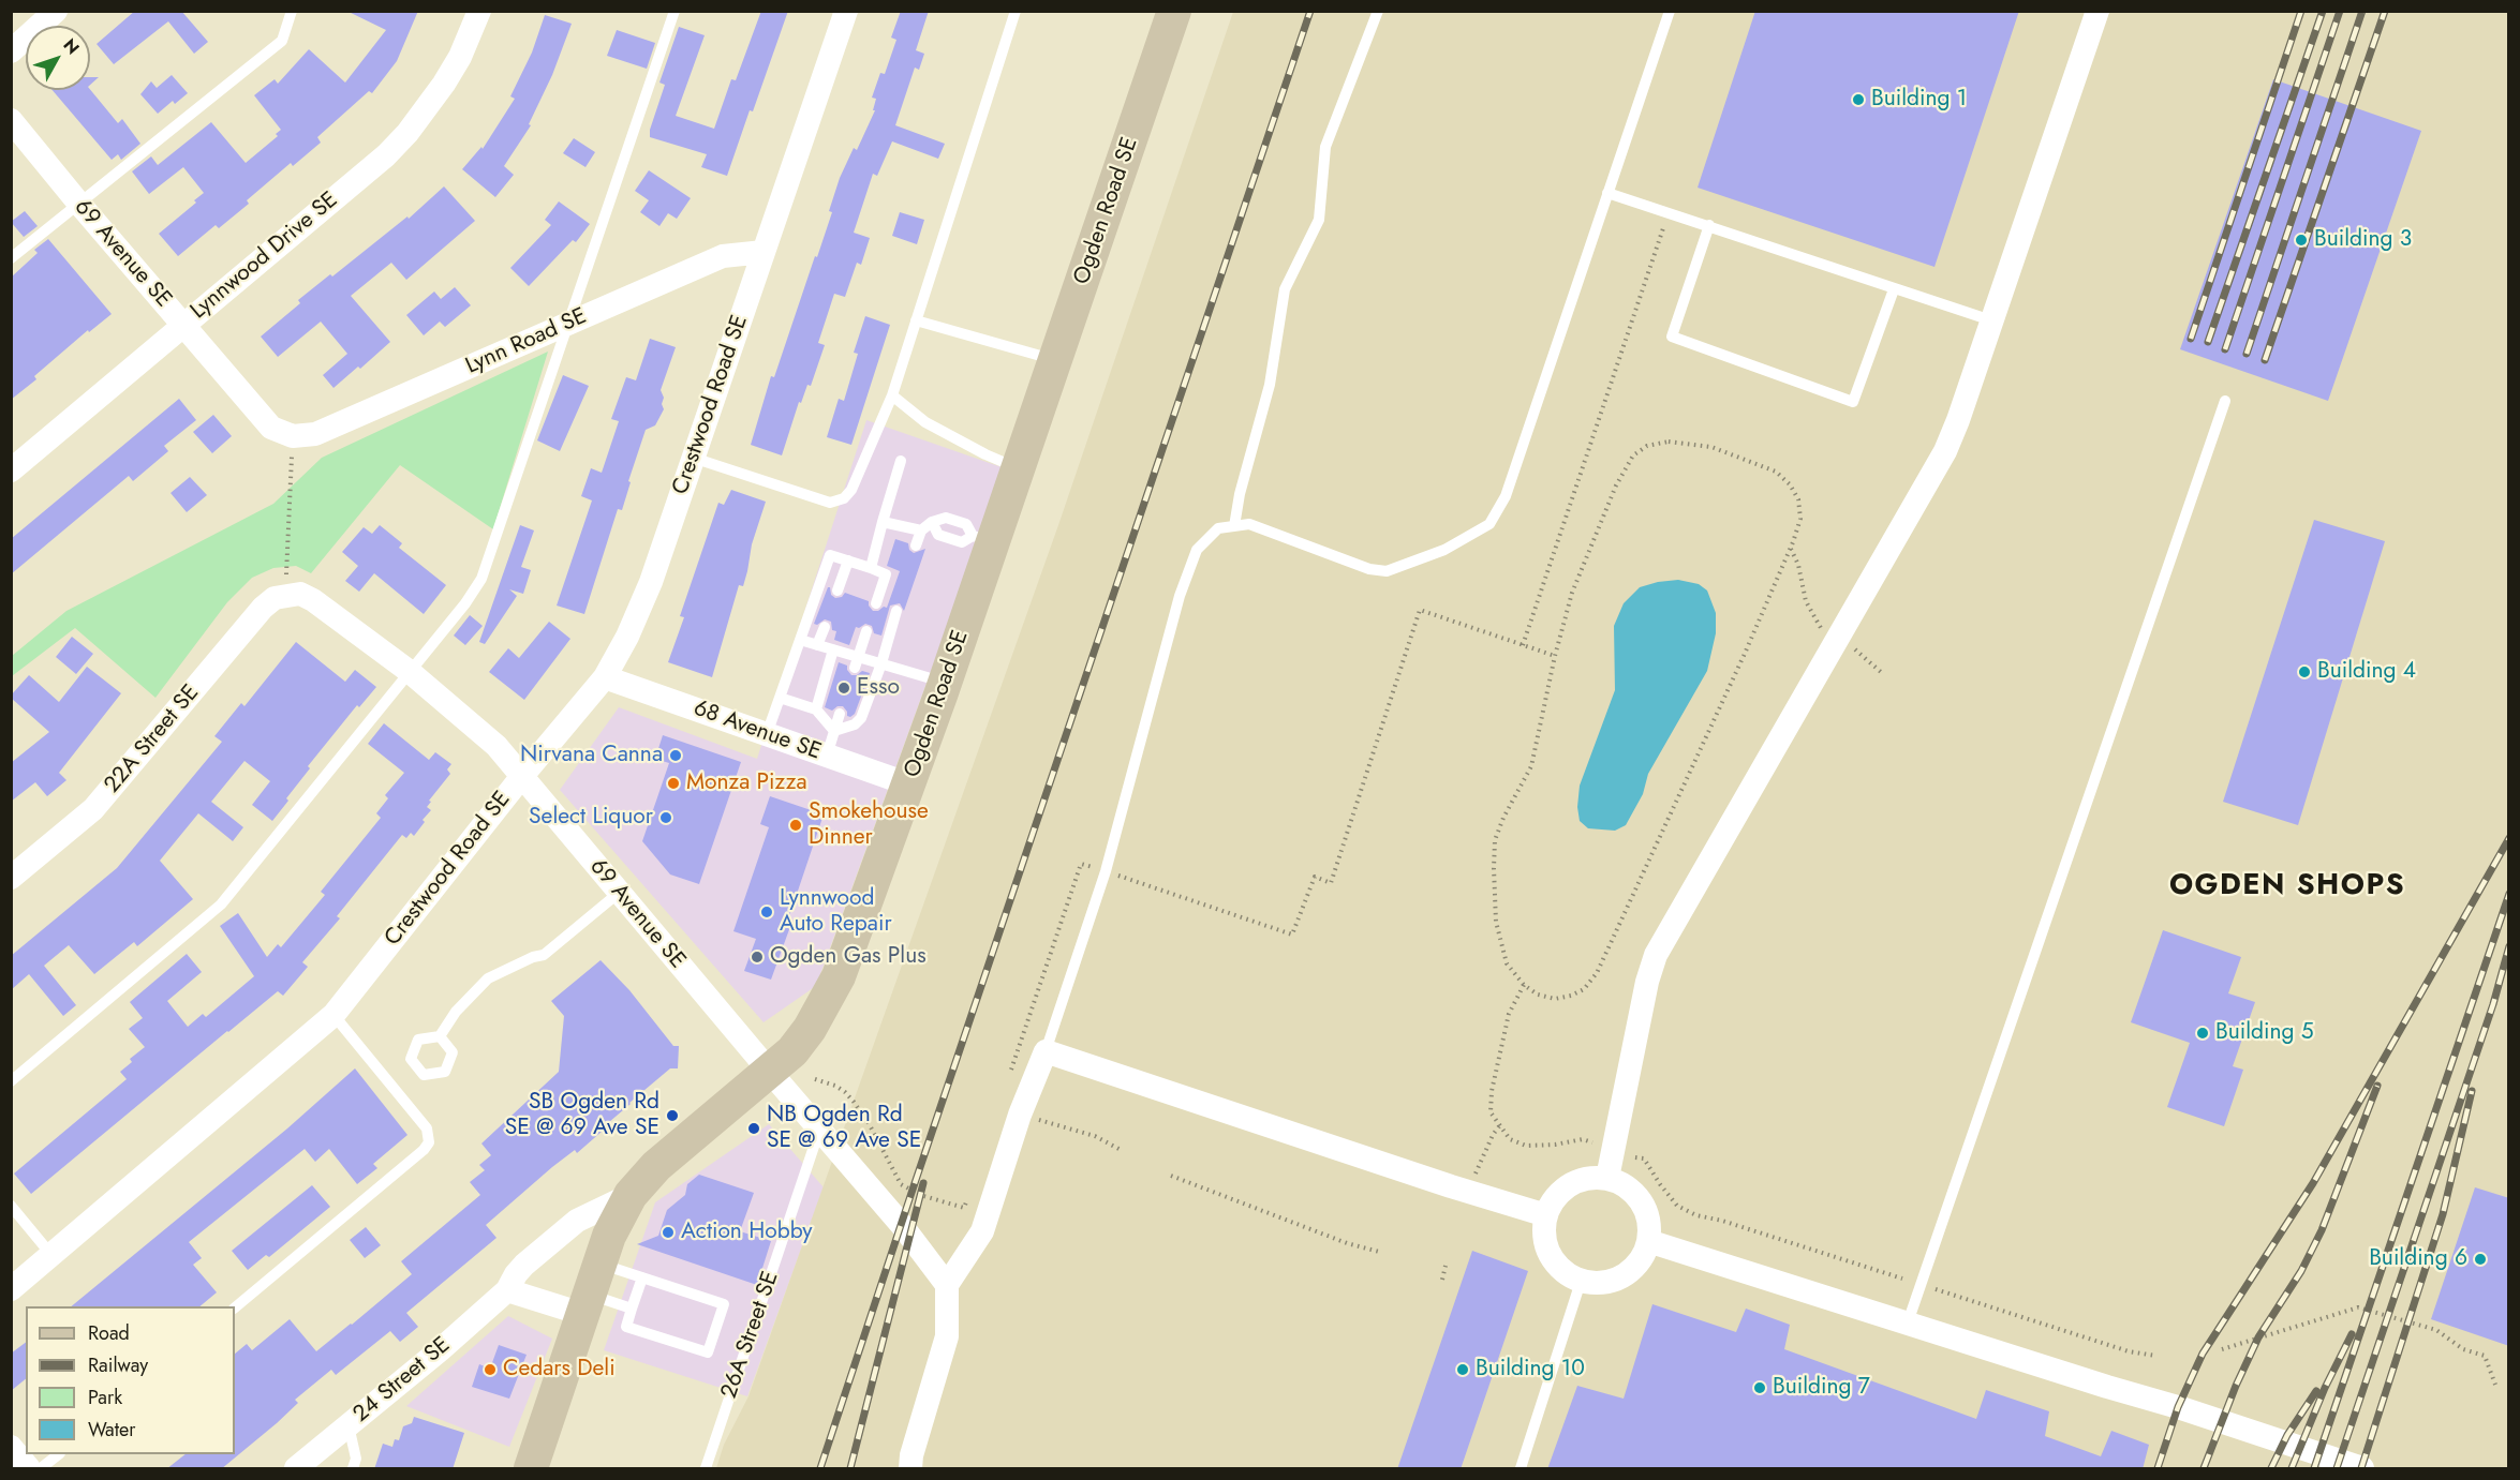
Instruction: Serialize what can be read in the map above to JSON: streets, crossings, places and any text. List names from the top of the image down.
{
  "streets": {
    "street": [
      "Ogden Road SE",
      "69 Avenue SE",
      "Lynnwood Drive SE",
      "Lynn Road SE",
      "Crestwood Road SE",
      "68 Avenue SE",
      "22A Street SE",
      "24 Street SE"
    ],
    "lane": ["26A Street SE"]
  },
  "crossings": [
    ["Ogden Road SE", "69 Avenue SE"],
    ["Ogden Road SE", "68 Avenue SE"],
    ["Ogden Road SE", "24 Street SE"],
    ["69 Avenue SE", "Lynnwood Drive SE"],
    ["69 Avenue SE", "Lynn Road SE"],
    ["69 Avenue SE", "Crestwood Road SE"],
    ["69 Avenue SE", "22A Street SE"],
    ["69 Avenue SE", "26A Street SE"],
    ["Lynn Road SE", "Crestwood Road SE"],
    ["Crestwood Road SE", "68 Avenue SE"]
  ],
  "districts": ["OGDEN SHOPS"],
  "places": [
    "Building 1",
    "Building 3",
    "Building 4",
    "Esso",
    "Nirvana Canna",
    "Monza Pizza",
    "Select Liquor",
    "Smokehouse Dinner",
    "Lynnwood Auto Repair",
    "Ogden Gas Plus",
    "Building 5",
    "SB Ogden Rd SE @ 69 Ave SE",
    "NB Ogden Rd SE @ 69 Ave SE",
    "Action Hobby",
    "Building 6",
    "Cedars Deli",
    "Building 10",
    "Building 7"
  ],
  "legend": [
    "Road",
    "Railway",
    "Park",
    "Water"
  ],
  "north": "top right"
}
